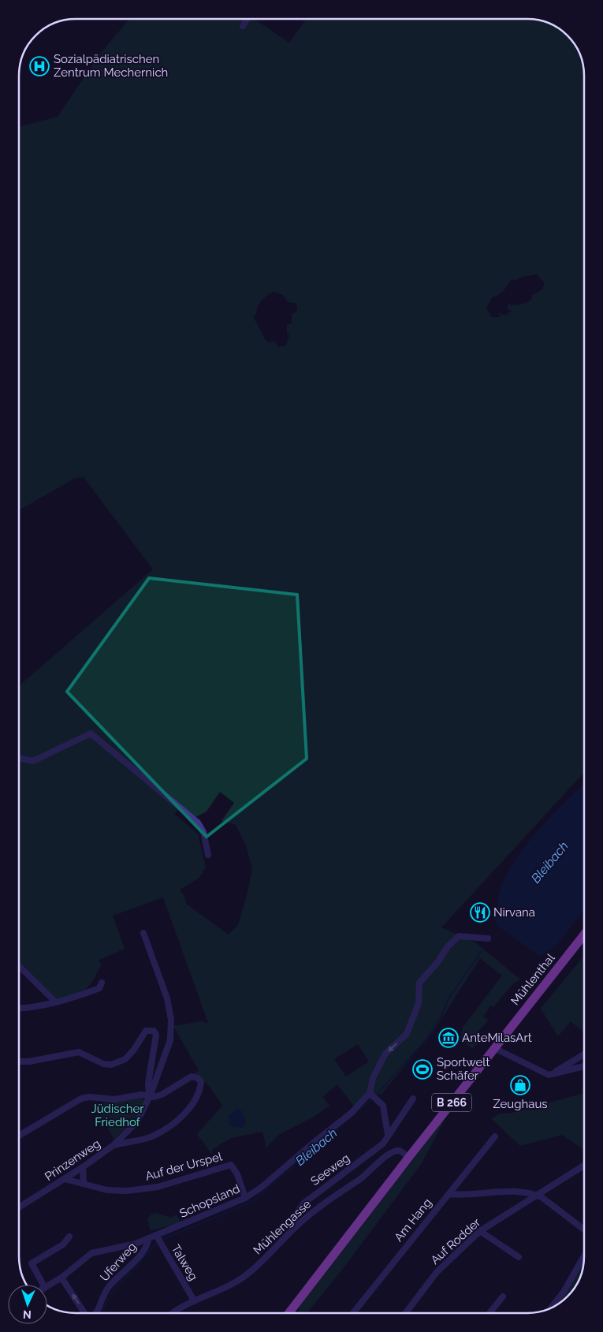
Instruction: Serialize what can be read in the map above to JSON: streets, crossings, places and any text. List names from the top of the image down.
{
  "streets": {
    "main road": ["Mühlenthal", "B 266"],
    "street": [
      "Prinzenweg",
      "Auf der Urspel",
      "Seeweg",
      "Schopsland",
      "Am Hang",
      "Mühlengasse",
      "Auf Rodder",
      "Uferweg",
      "Talweg"
    ]
  },
  "crossings": [
    ["Mühlenthal", "B 266"],
    ["B 266", "Mühlengasse"],
    ["Prinzenweg", "Auf der Urspel"],
    ["Auf der Urspel", "Schopsland"],
    ["Seeweg", "Mühlengasse"],
    ["Schopsland", "Uferweg"],
    ["Schopsland", "Talweg"],
    ["Mühlengasse", "Talweg"]
  ],
  "water": ["Bleibach"],
  "parks": ["Jüdischer Friedhof"],
  "places": {
    "hospital": ["Sozialpädiatrischen Zentrum Mechernich"],
    "restaurant": ["Nirvana"],
    "museum": ["AnteMilasArt"],
    "sports": ["Sportwelt Schäfer"],
    "shop": ["Zeughaus"]
  },
  "north": "bottom"
}
